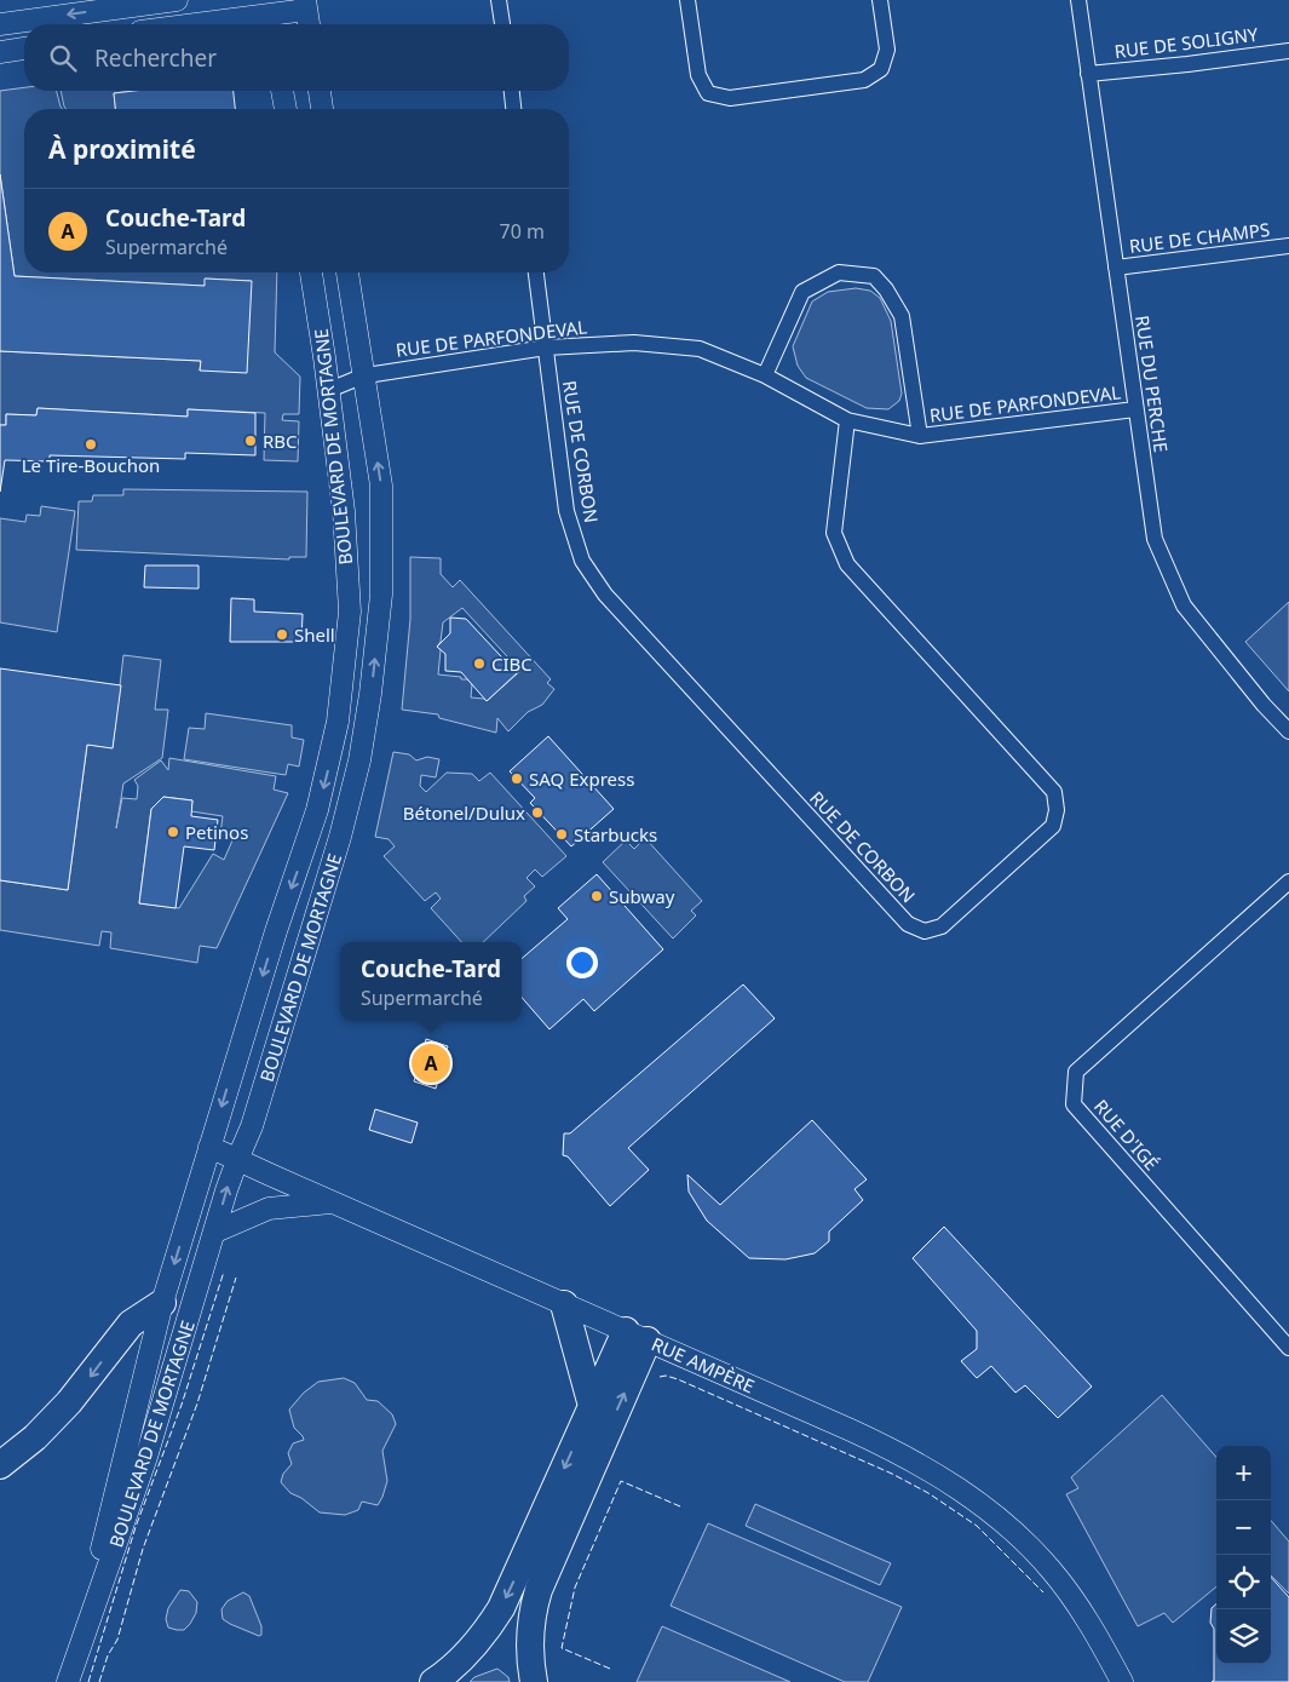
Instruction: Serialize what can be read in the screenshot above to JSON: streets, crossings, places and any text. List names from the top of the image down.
{
  "streets": {
    "main road": ["BOULEVARD DE MORTAGNE", "RUE AMPÈRE"],
    "street": [
      "RUE DE SOLIGNY",
      "RUE DE CHAMPS",
      "RUE DE PARFONDEVAL",
      "RUE DU PERCHE",
      "RUE DE CORBON",
      "RUE D'IGÉ"
    ]
  },
  "crossings": [
    ["RUE DE SOLIGNY", "RUE DU PERCHE"],
    ["RUE DE CHAMPS", "RUE DU PERCHE"],
    ["RUE DE PARFONDEVAL", "RUE DU PERCHE"],
    ["RUE DE PARFONDEVAL", "BOULEVARD DE MORTAGNE"],
    ["RUE DE PARFONDEVAL", "RUE DE CORBON"],
    ["BOULEVARD DE MORTAGNE", "RUE AMPÈRE"]
  ],
  "places": [
    "RBC",
    "Le Tire-Bouchon",
    "Shell",
    "CIBC",
    "SAQ Express",
    "Bétonel/Dulux",
    "Petinos",
    "Starbucks",
    "Subway"
  ],
  "page": {
    "search": "Rechercher",
    "heading": "À proximité",
    "list": [
      {
        "mark": "A",
        "name": "Couche-Tard",
        "note": "Supermarché",
        "value": "70 m"
      }
    ],
    "popup": ["Couche-Tard", "Supermarché"],
    "pins": "A",
    "map_buttons": ["+", "−"]
  }
}
